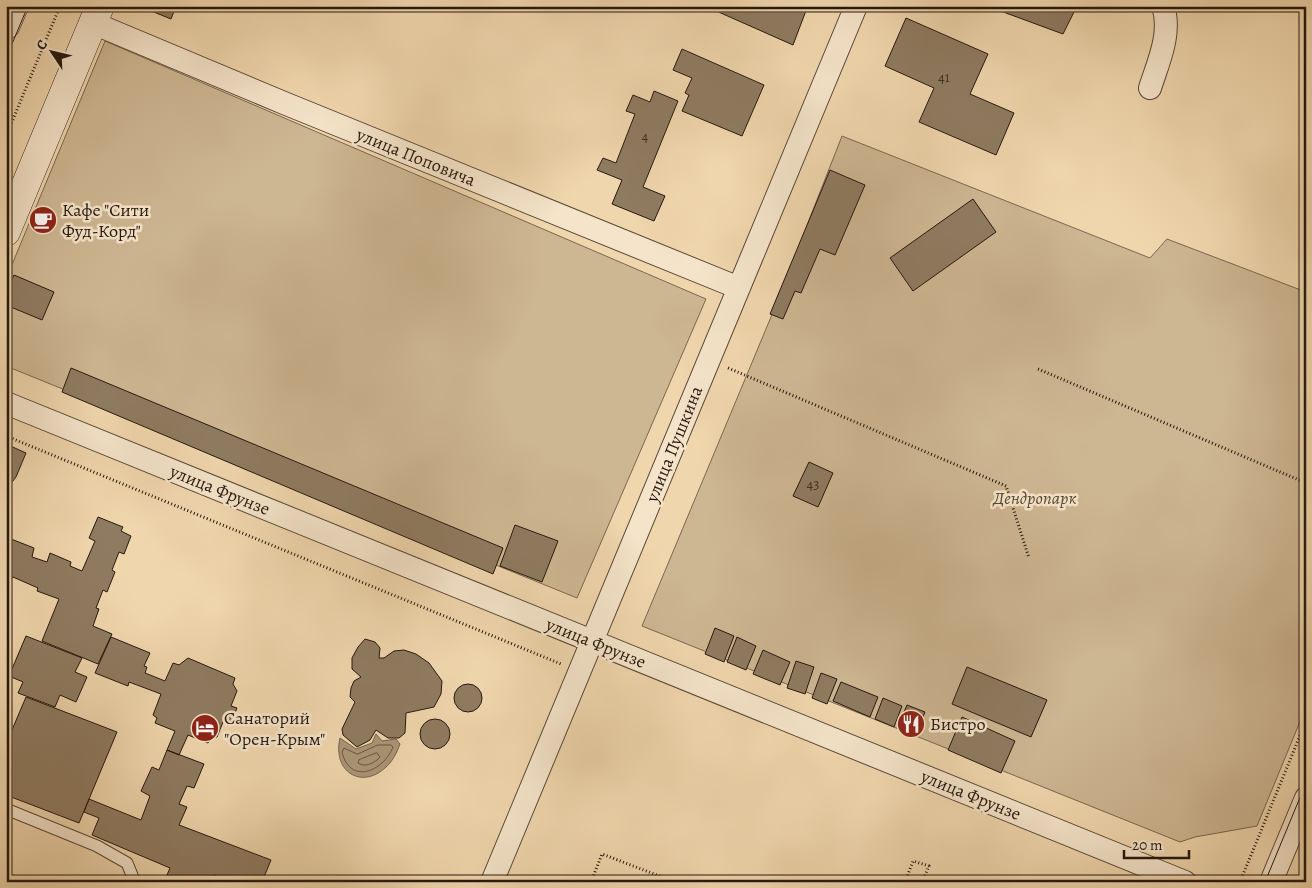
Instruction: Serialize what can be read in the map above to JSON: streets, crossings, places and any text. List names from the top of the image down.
{
  "streets": {
    "street": ["улица Поповича", "улица Пушкина", "улица Фрунзе"]
  },
  "crossings": [
    ["улица Поповича", "улица Пушкина"],
    ["улица Пушкина", "улица Фрунзе"]
  ],
  "parks": ["Дендропарк"],
  "places": {
    "cafe": ["Кафе \"Сити Фуд-Корд\""],
    "restaurant": ["Бистро"],
    "hotel": ["Санаторий \"Орен-Крым\""]
  },
  "house_numbers": ["41", "4", "43"],
  "scale_bar": "20 m",
  "north": "top left"
}
